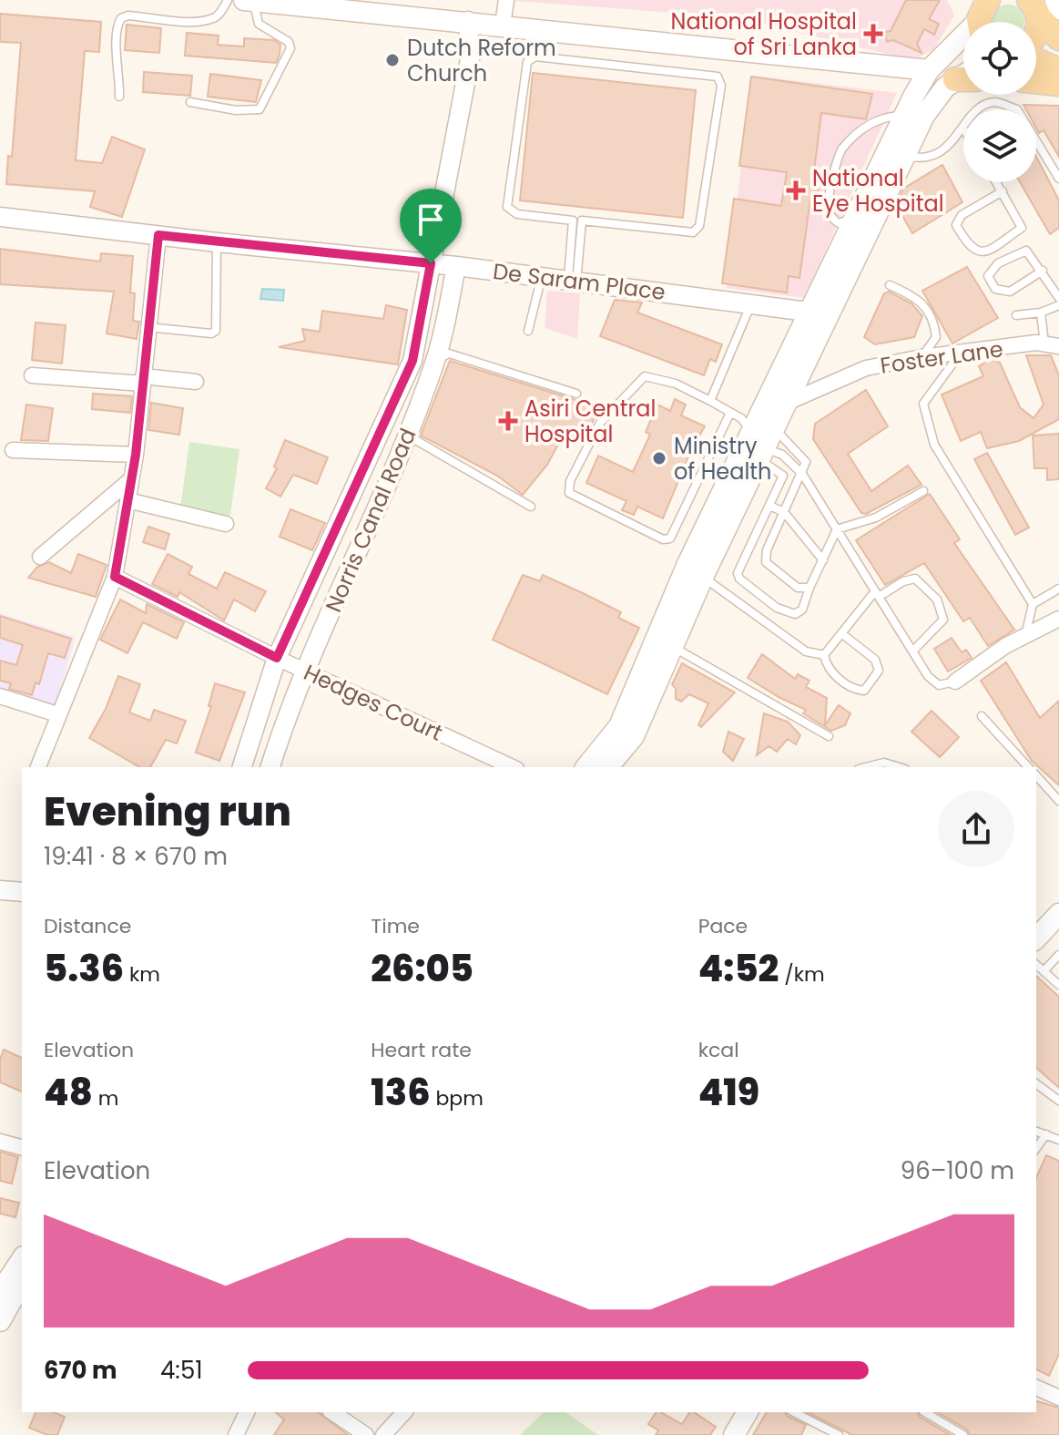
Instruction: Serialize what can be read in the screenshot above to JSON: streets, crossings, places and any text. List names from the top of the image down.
{
  "streets": {
    "street": [
      "De Saram Place",
      "Foster Lane",
      "Norris Canal Road",
      "Hedges Court"
    ]
  },
  "crossings": [
    ["De Saram Place", "Norris Canal Road"],
    ["Norris Canal Road", "Hedges Court"]
  ],
  "places": {
    "health": ["National Hospital of Sri Lanka", "National Eye Hospital", "Asiri Central Hospital"],
    "other": ["Dutch Reform Church", "Ministry of Health"]
  },
  "page": {
    "heading": ["Evening run", "19:41 · 8 × 670 m"],
    "stats": [
      ["Distance", "5.36 km"],
      ["Time", "26:05"],
      ["Pace", "4:52 /km"],
      ["Elevation", "48 m"],
      ["Heart rate", "136 bpm"],
      ["kcal", "419"]
    ],
    "chart": ["Elevation", "96–100 m"],
    "list": [
      {
        "name": "670 m",
        "note": "4:51"
      }
    ]
  }
}
